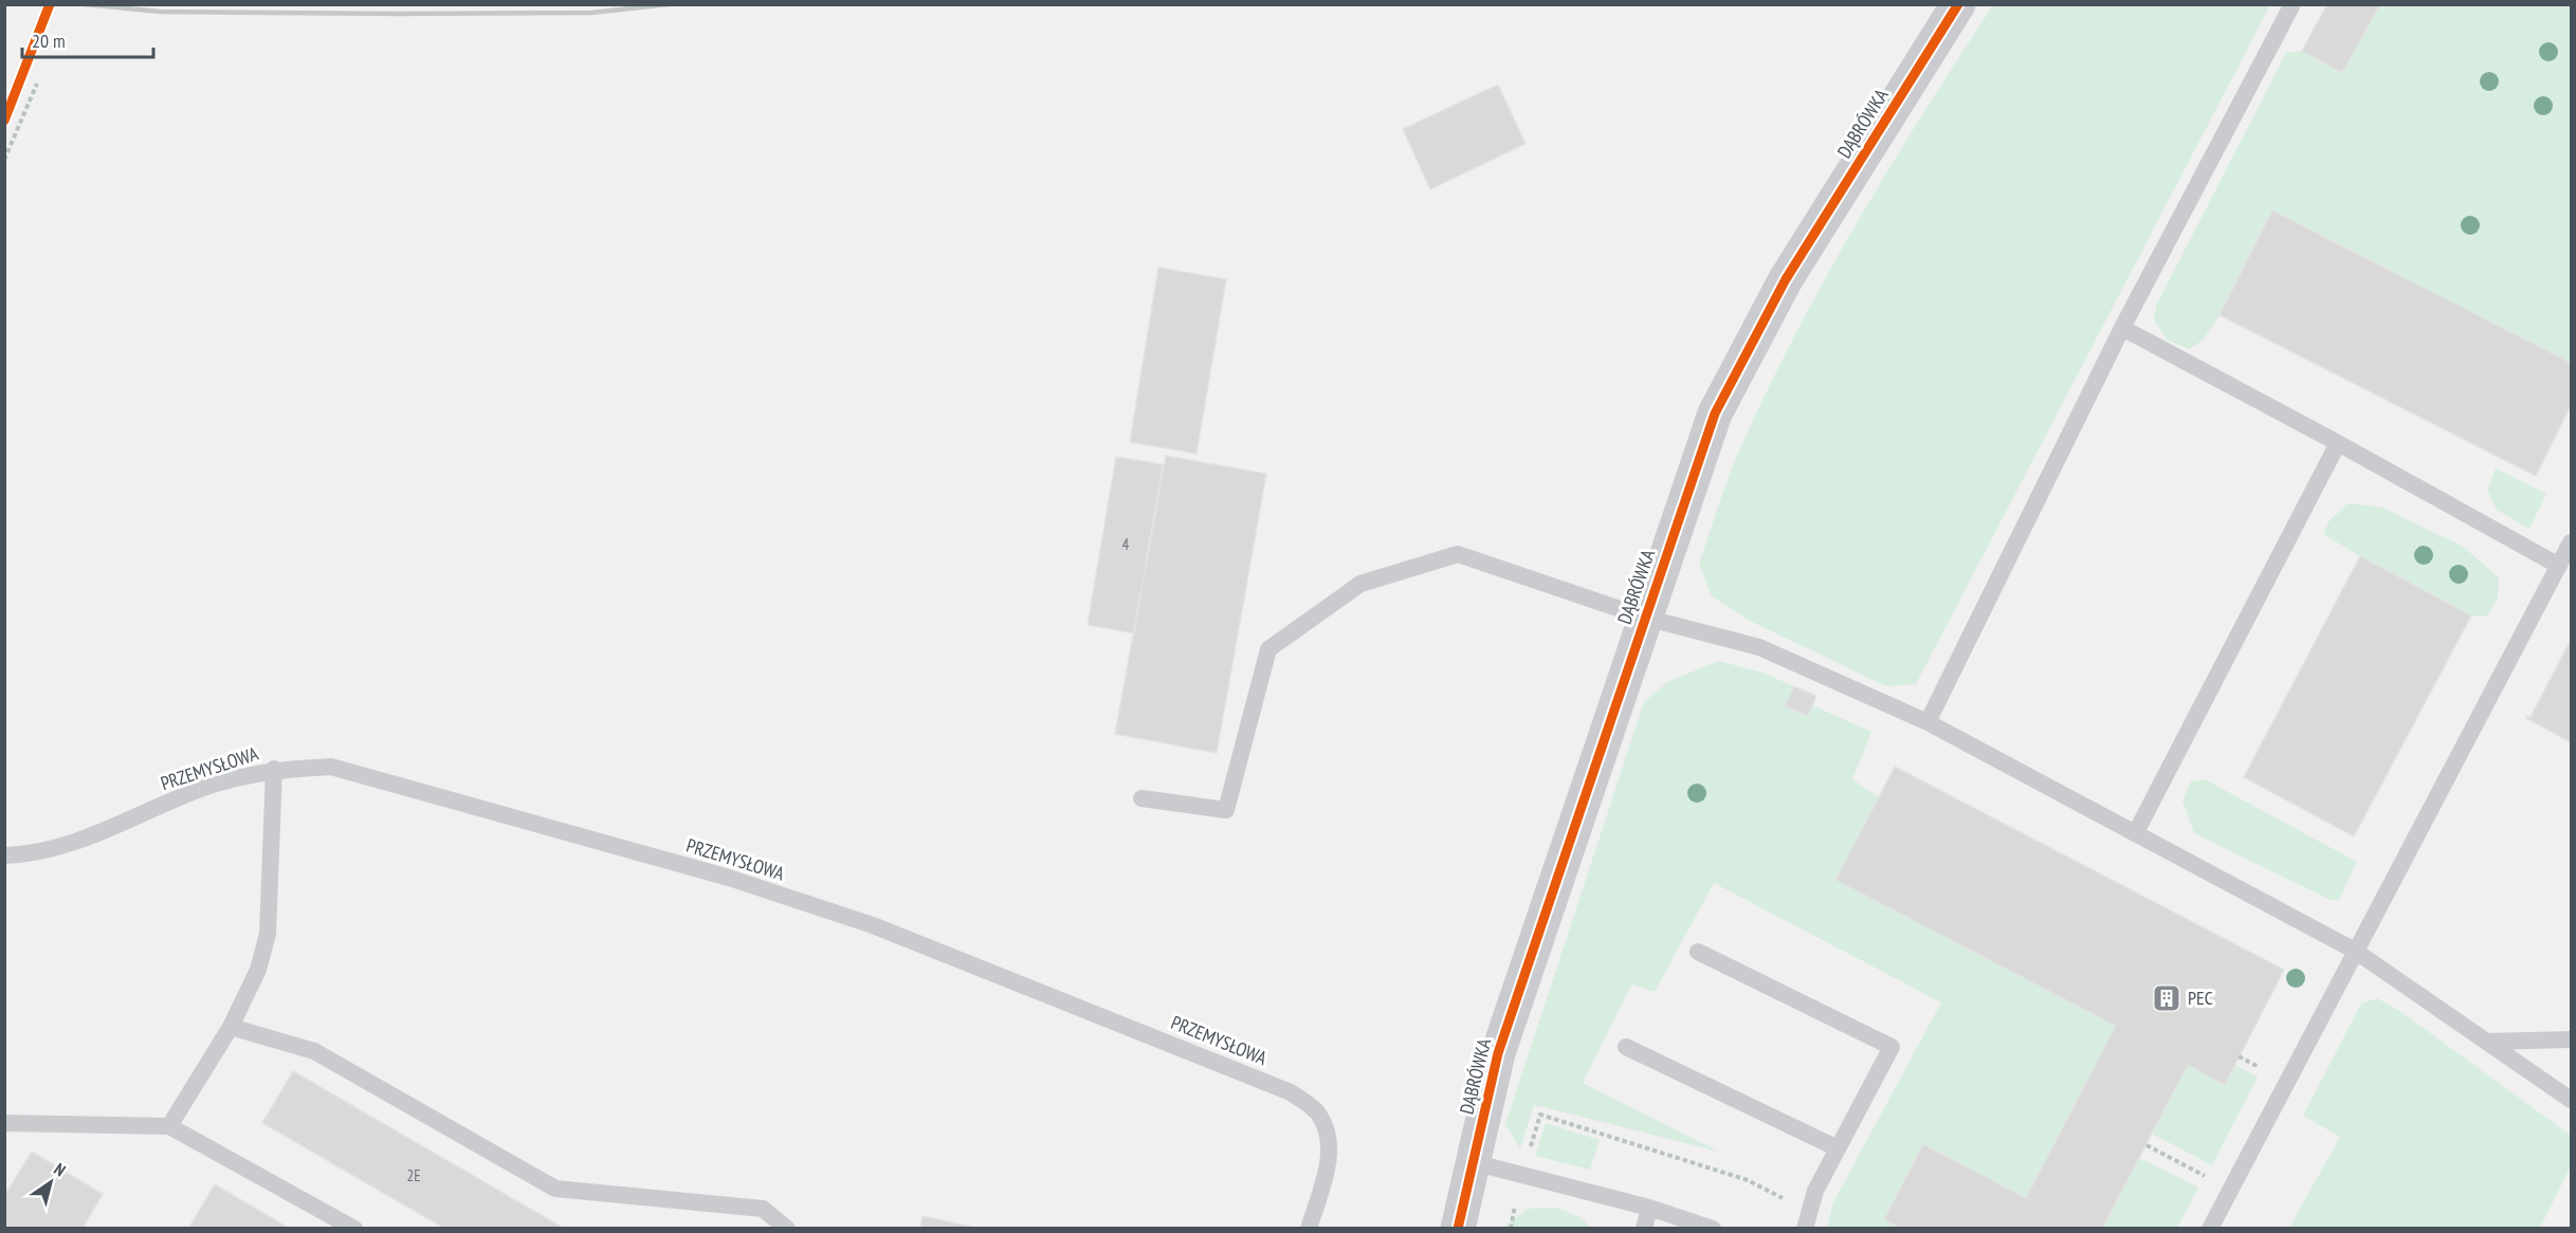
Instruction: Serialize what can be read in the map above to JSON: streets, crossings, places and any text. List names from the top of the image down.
{
  "streets": {
    "street": ["DĄBRÓWKA"],
    "lane": ["PRZEMYSŁOWA"]
  },
  "places": {
    "building": ["PEC"]
  },
  "house_numbers": ["4", "2E"],
  "scale_bar": "20 m",
  "north": "top right"
}
